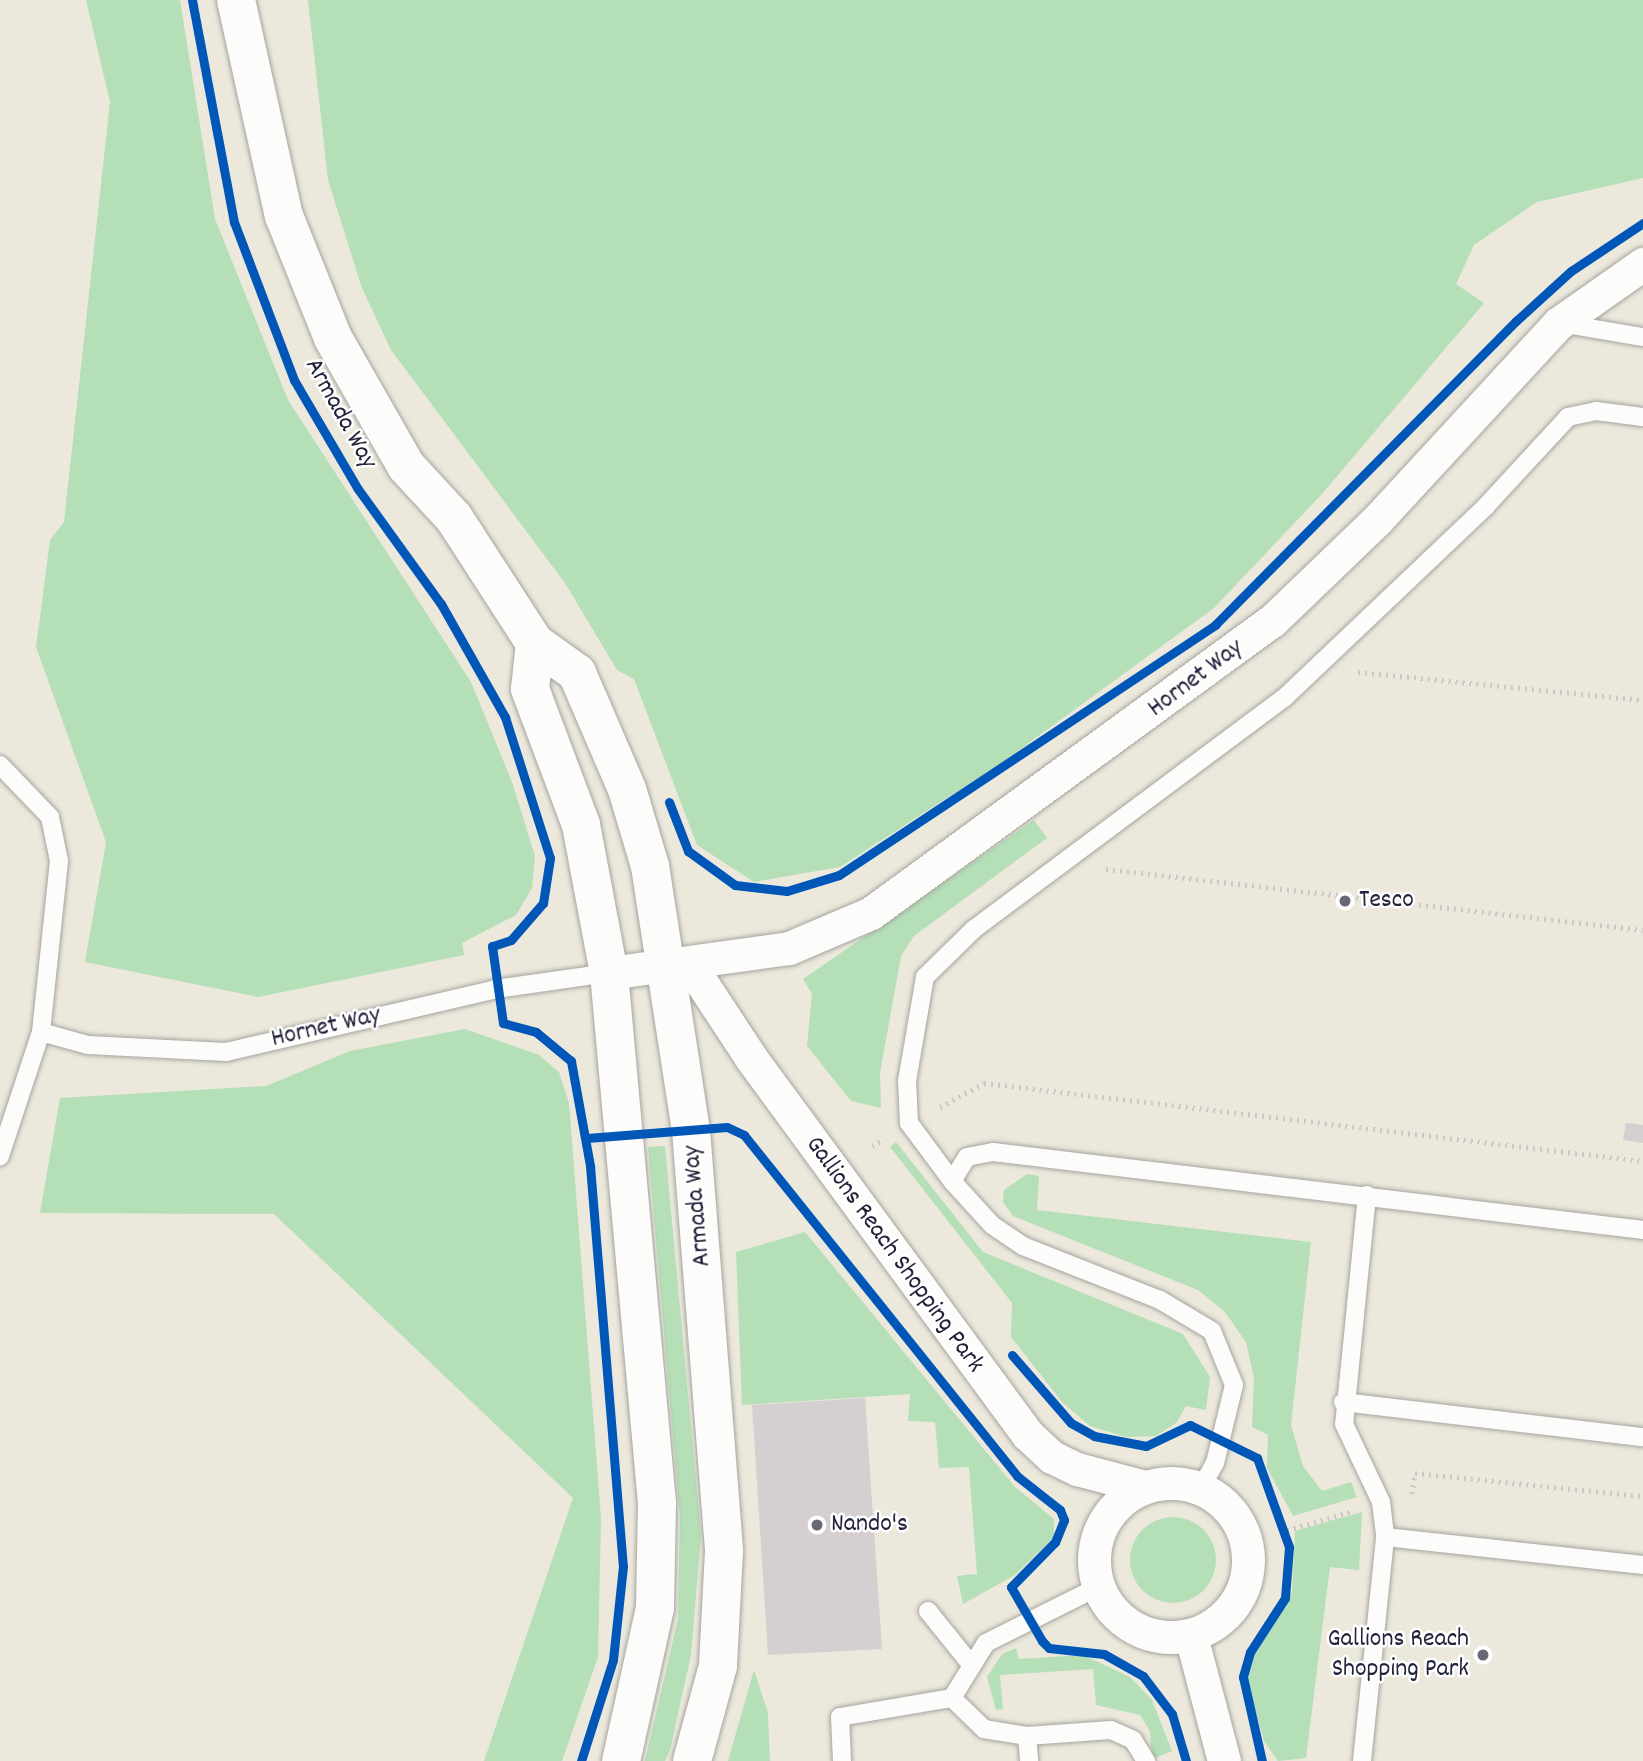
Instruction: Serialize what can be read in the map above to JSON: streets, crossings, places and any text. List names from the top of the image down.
{
  "streets": {
    "street": ["Armada Way", "Hornet Way", "Gallions Reach Shopping Park"]
  },
  "crossings": [
    ["Armada Way", "Hornet Way"],
    ["Armada Way", "Gallions Reach Shopping Park"],
    ["Hornet Way", "Gallions Reach Shopping Park"]
  ],
  "places": ["Tesco", "Nando's", "Gallions Reach Shopping Park"]
}
